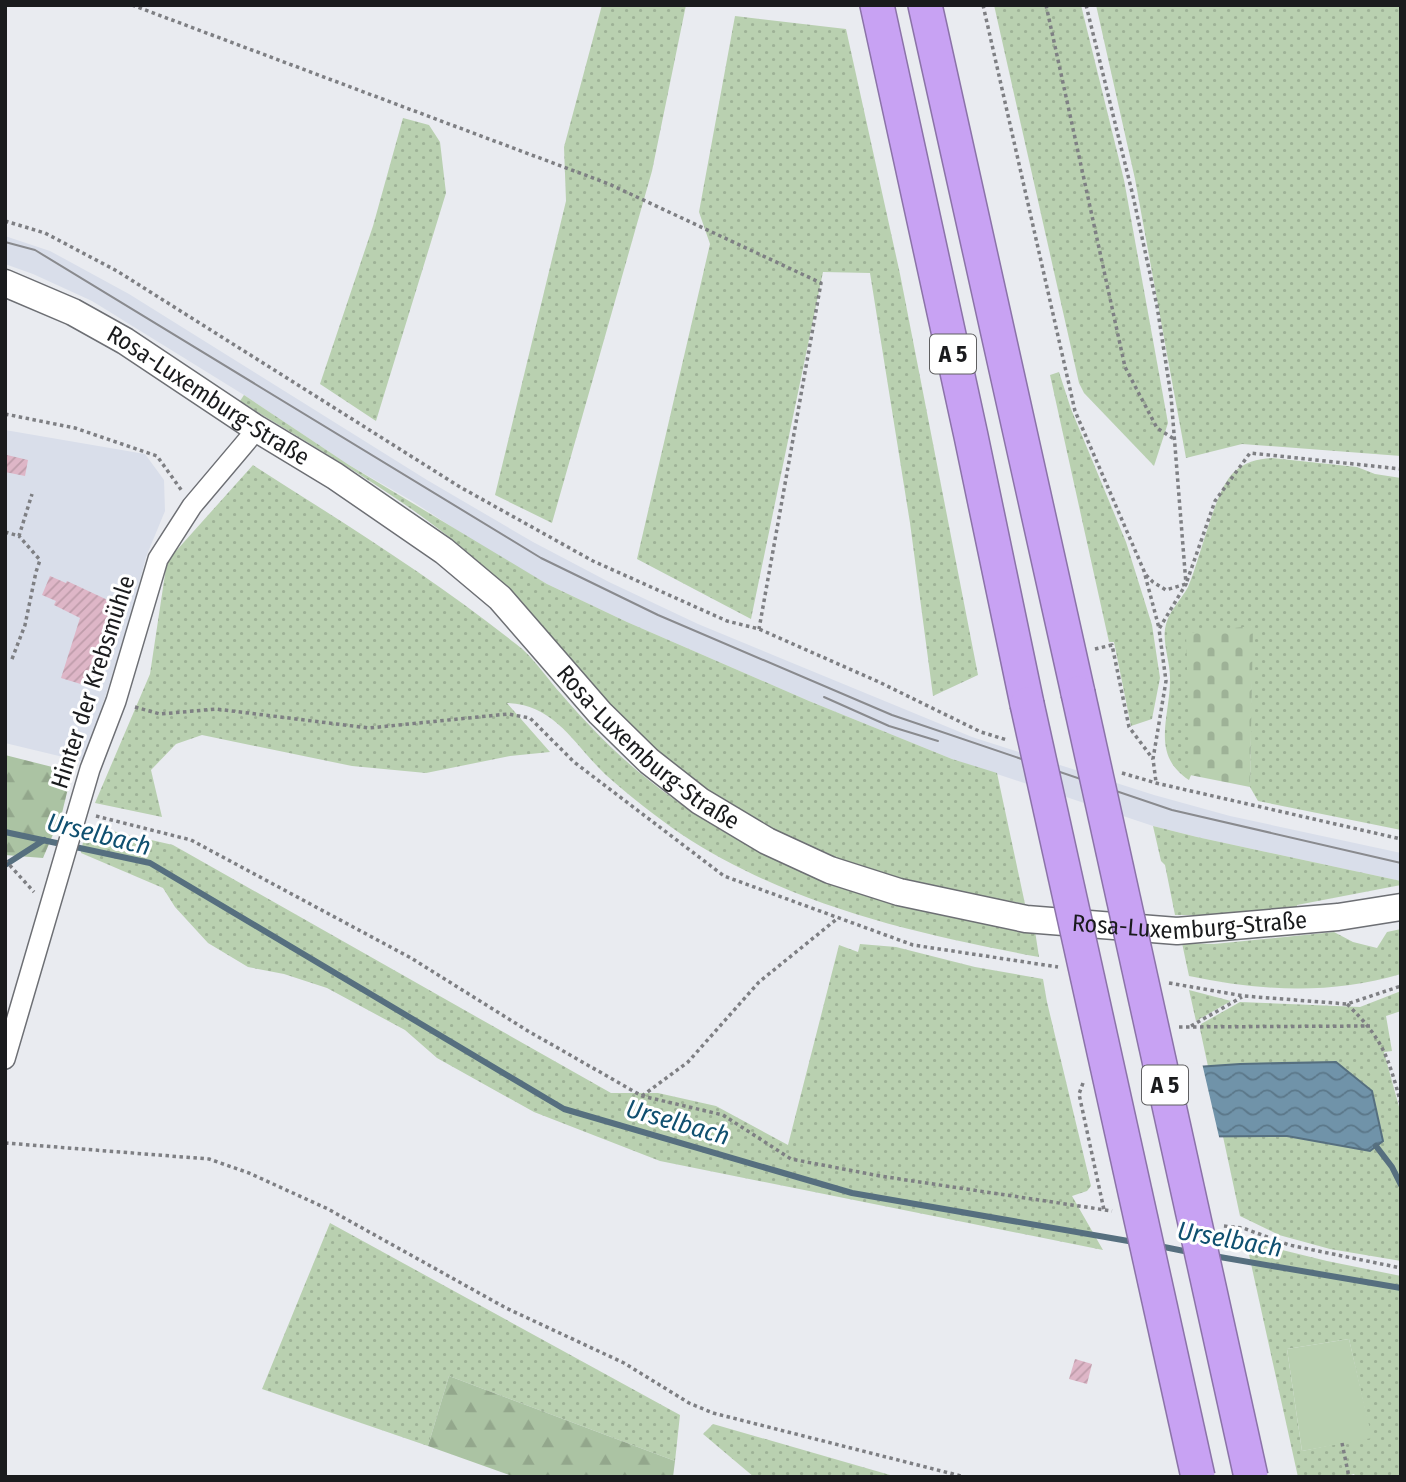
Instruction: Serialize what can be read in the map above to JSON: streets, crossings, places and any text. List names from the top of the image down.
{
  "streets": {
    "highway": ["A 5"],
    "main road": ["Rosa-Luxemburg-Straße"],
    "street": ["Hinter der Krebsmühle"]
  },
  "crossings": [
    ["Rosa-Luxemburg-Straße", "Hinter der Krebsmühle"]
  ],
  "water": ["Urselbach"]
}
